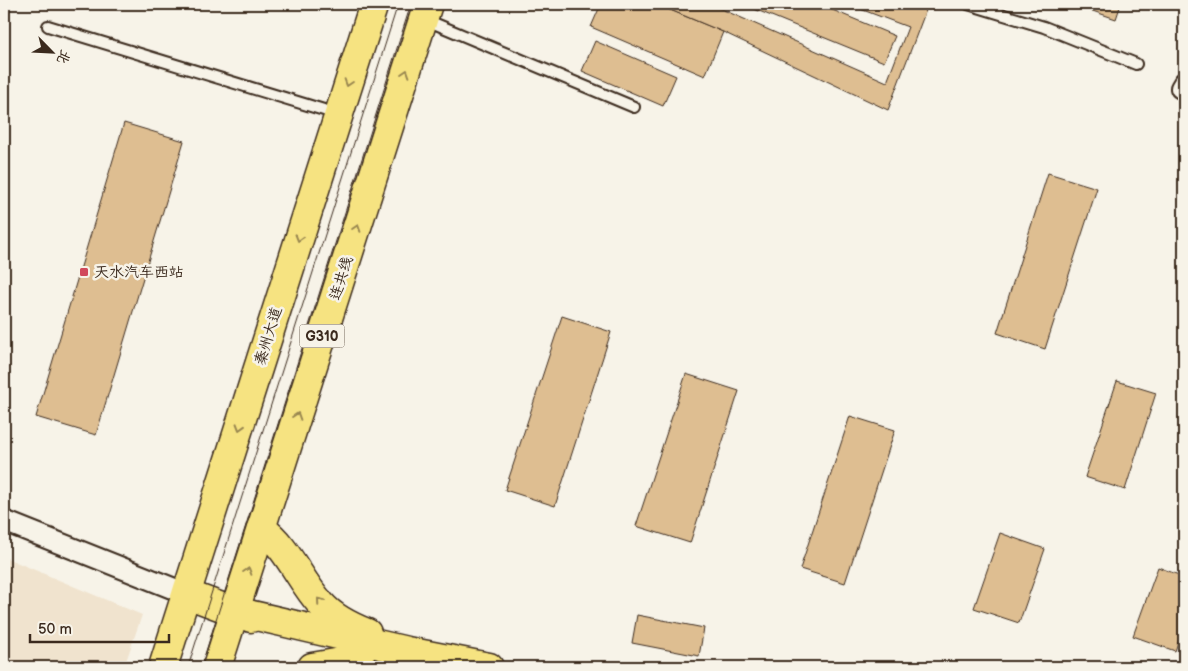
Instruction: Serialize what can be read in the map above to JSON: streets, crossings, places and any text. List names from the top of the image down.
{
  "streets": {
    "highway": ["连共线", "秦州大道", "G310"]
  },
  "one_way": ["连共线", "秦州大道"],
  "places": {
    "transit": ["天水汽车西站"]
  },
  "scale_bar": "50 m",
  "north": "bottom right"
}
